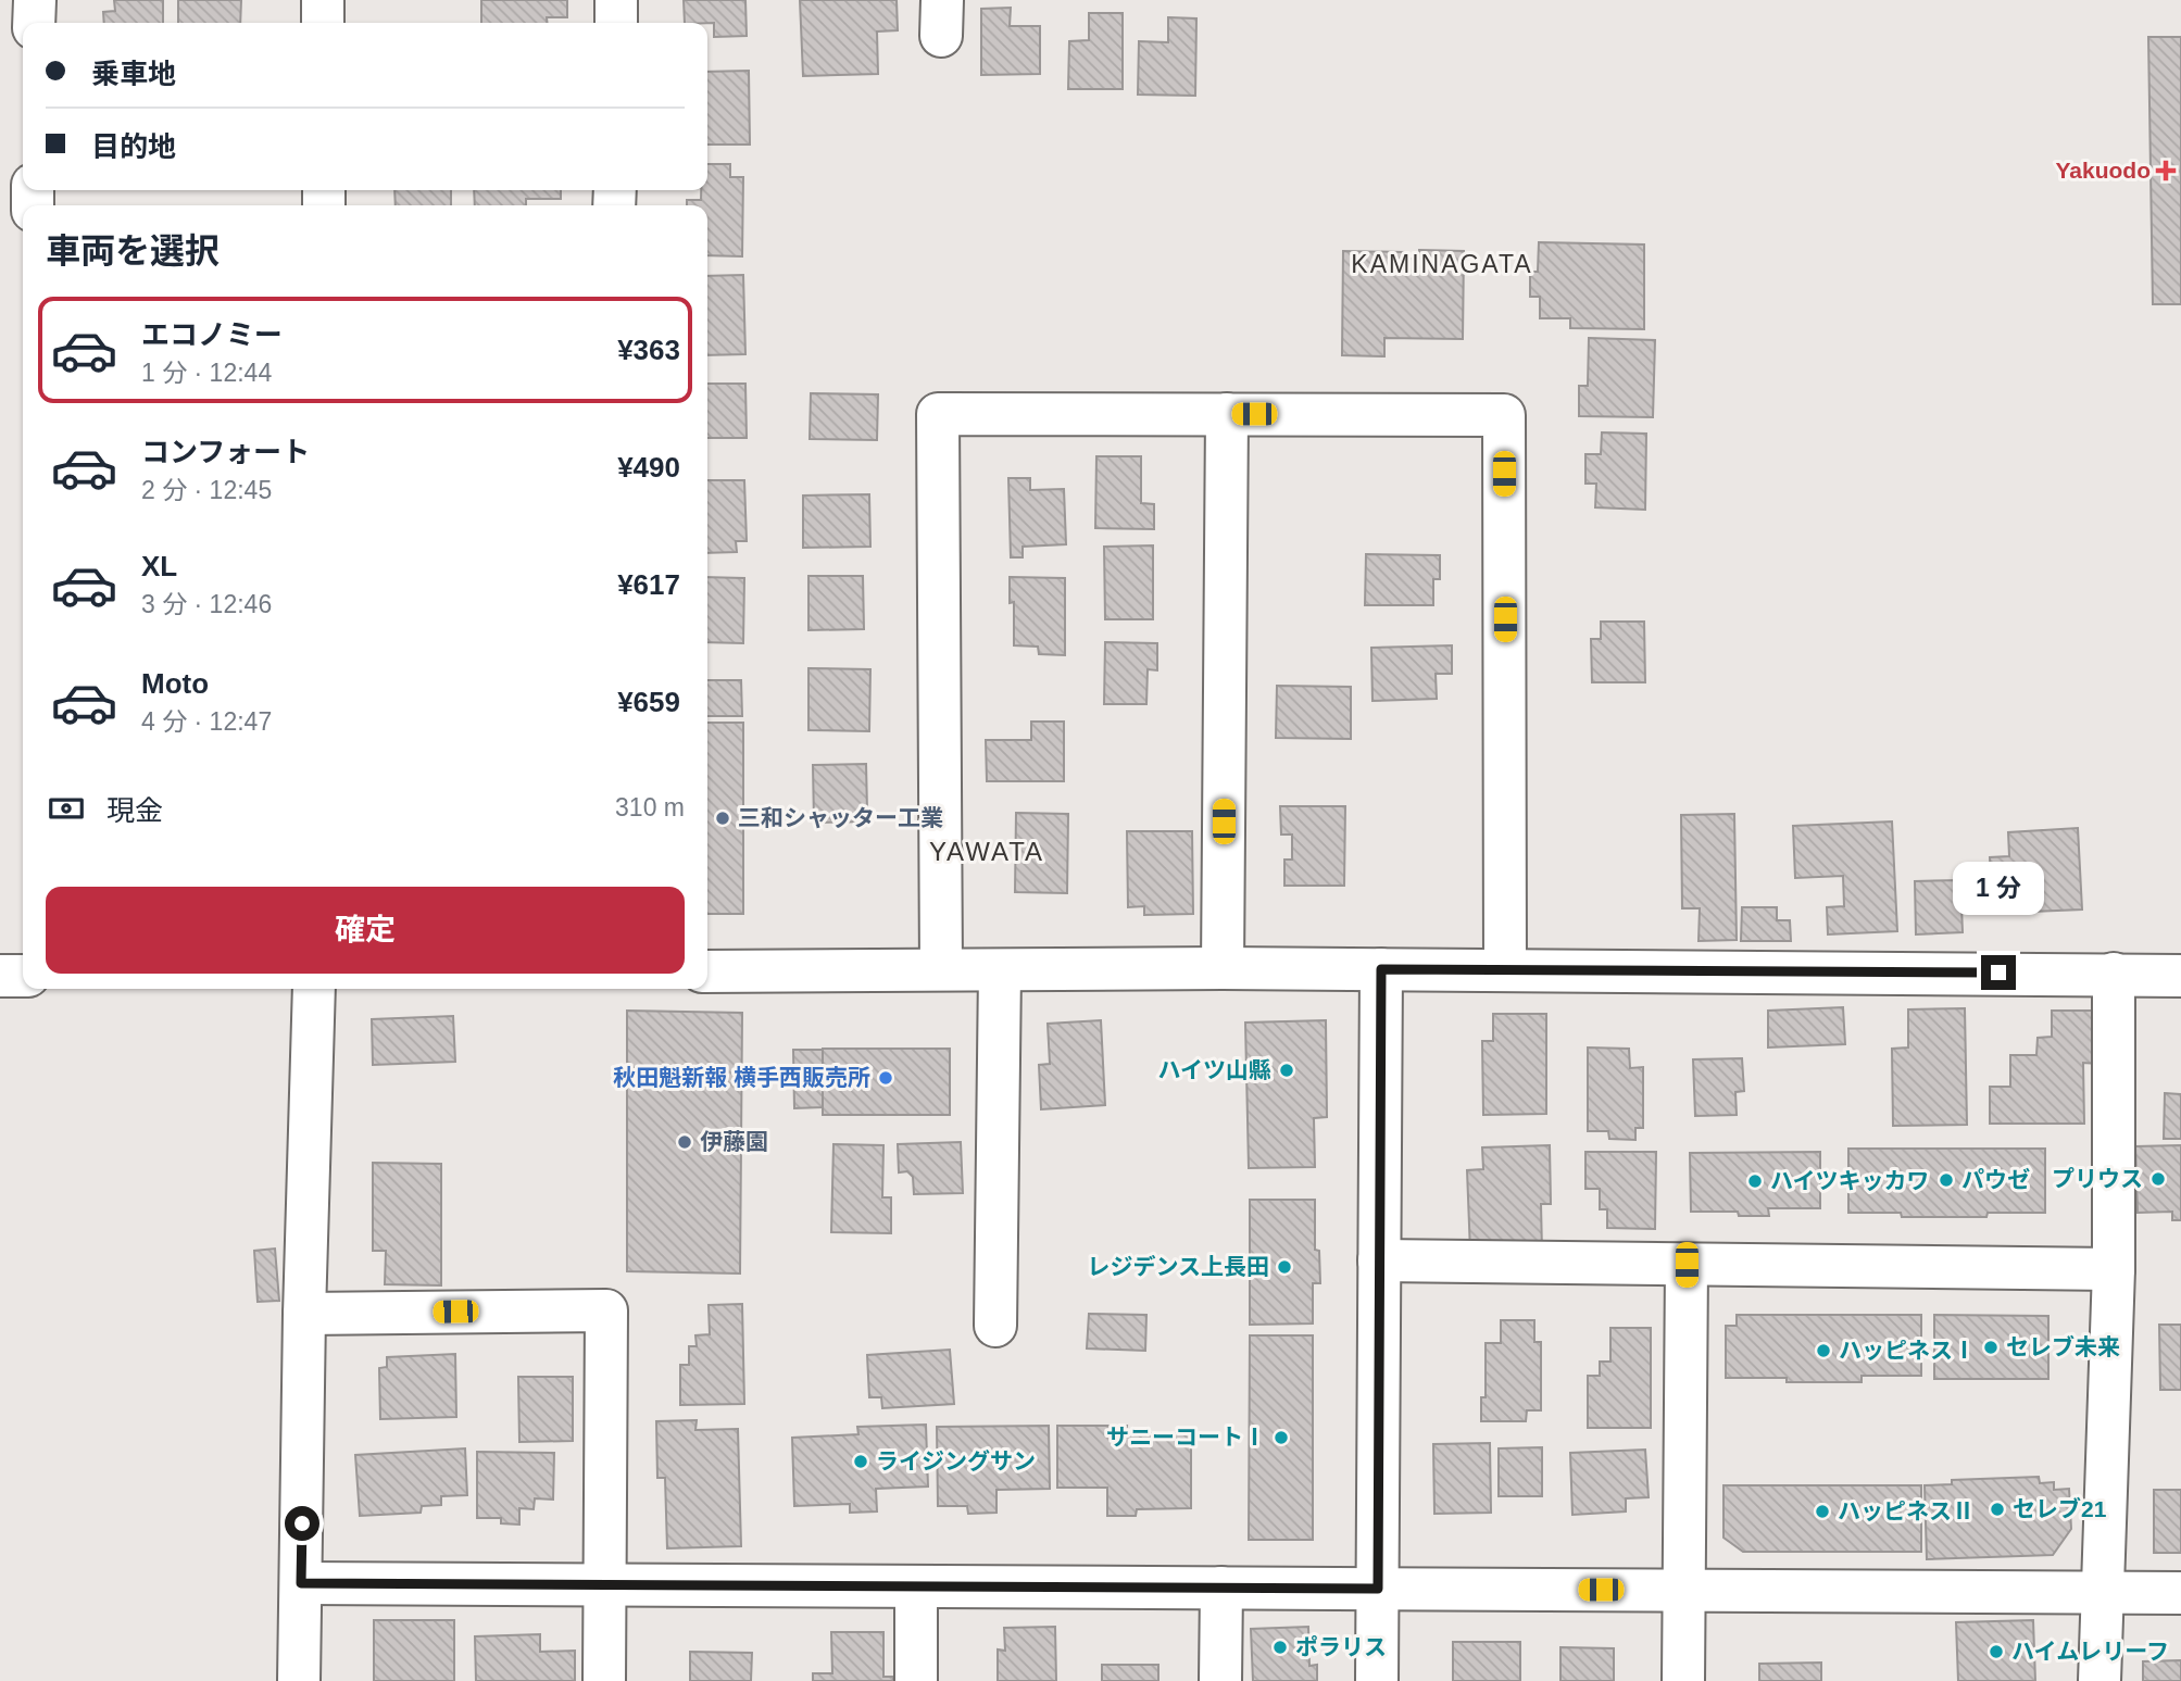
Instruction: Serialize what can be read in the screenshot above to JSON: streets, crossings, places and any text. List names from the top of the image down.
{
  "districts": ["KAMINAGATA", "YAWATA"],
  "places": {
    "health": ["Yakuodo"],
    "other": [
      "三和シャッター工業",
      "ハイツ山縣",
      "秋田魁新報 横手西販売所",
      "伊藤園",
      "プリウス",
      "パウゼ",
      "ハイツキッカワ",
      "レジデンス上長田",
      "セレブ未来",
      "ハッピネスⅠ",
      "サニーコートⅠ",
      "ライジングサン",
      "セレブ21",
      "ハッピネスⅡ",
      "ポラリス",
      "ハイムレリーフ"
    ]
  },
  "page": {
    "banner": ["乗車地", "目的地"],
    "heading": "車両を選択",
    "list": [
      {
        "name": "エコノミー",
        "note": "1 分 · 12:44",
        "value": "¥363"
      },
      {
        "name": "コンフォート",
        "note": "2 分 · 12:45",
        "value": "¥490"
      },
      {
        "name": "XL",
        "note": "3 分 · 12:46",
        "value": "¥617"
      },
      {
        "name": "Moto",
        "note": "4 分 · 12:47",
        "value": "¥659"
      }
    ],
    "pay": ["現金", "310 m"],
    "bubble": "1 分",
    "buttons": "確定"
  }
}
